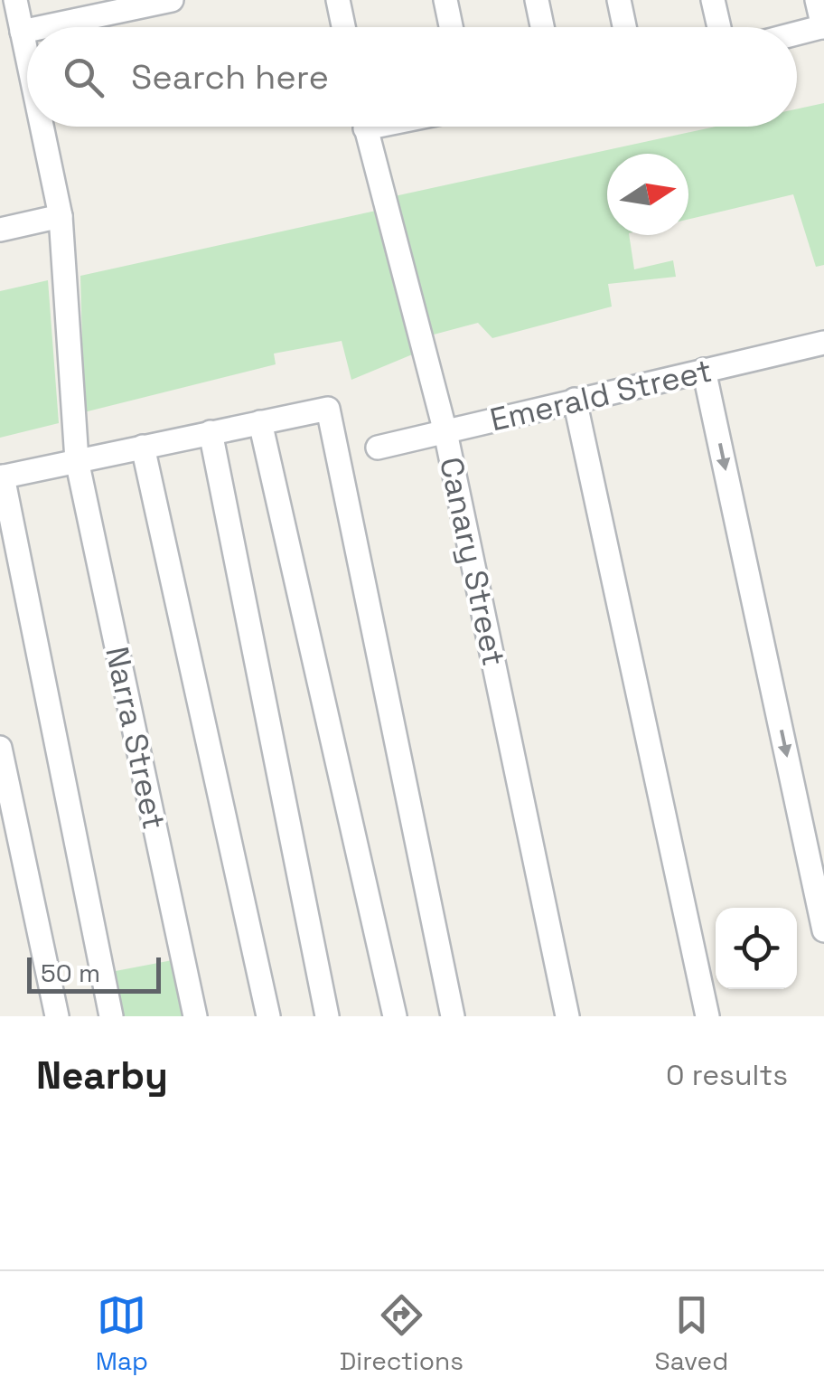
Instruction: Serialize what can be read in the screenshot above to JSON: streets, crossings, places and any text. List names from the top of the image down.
{
  "streets": {
    "street": ["Emerald Street", "Canary Street", "Narra Street"]
  },
  "crossings": [
    ["Emerald Street", "Canary Street"]
  ],
  "scale_bar": "50 m",
  "north": "right",
  "page": {
    "search": "Search here",
    "scale": "50 m",
    "heading": ["Nearby", "0 results"],
    "nav": ["Map", "Directions", "Saved"]
  }
}
